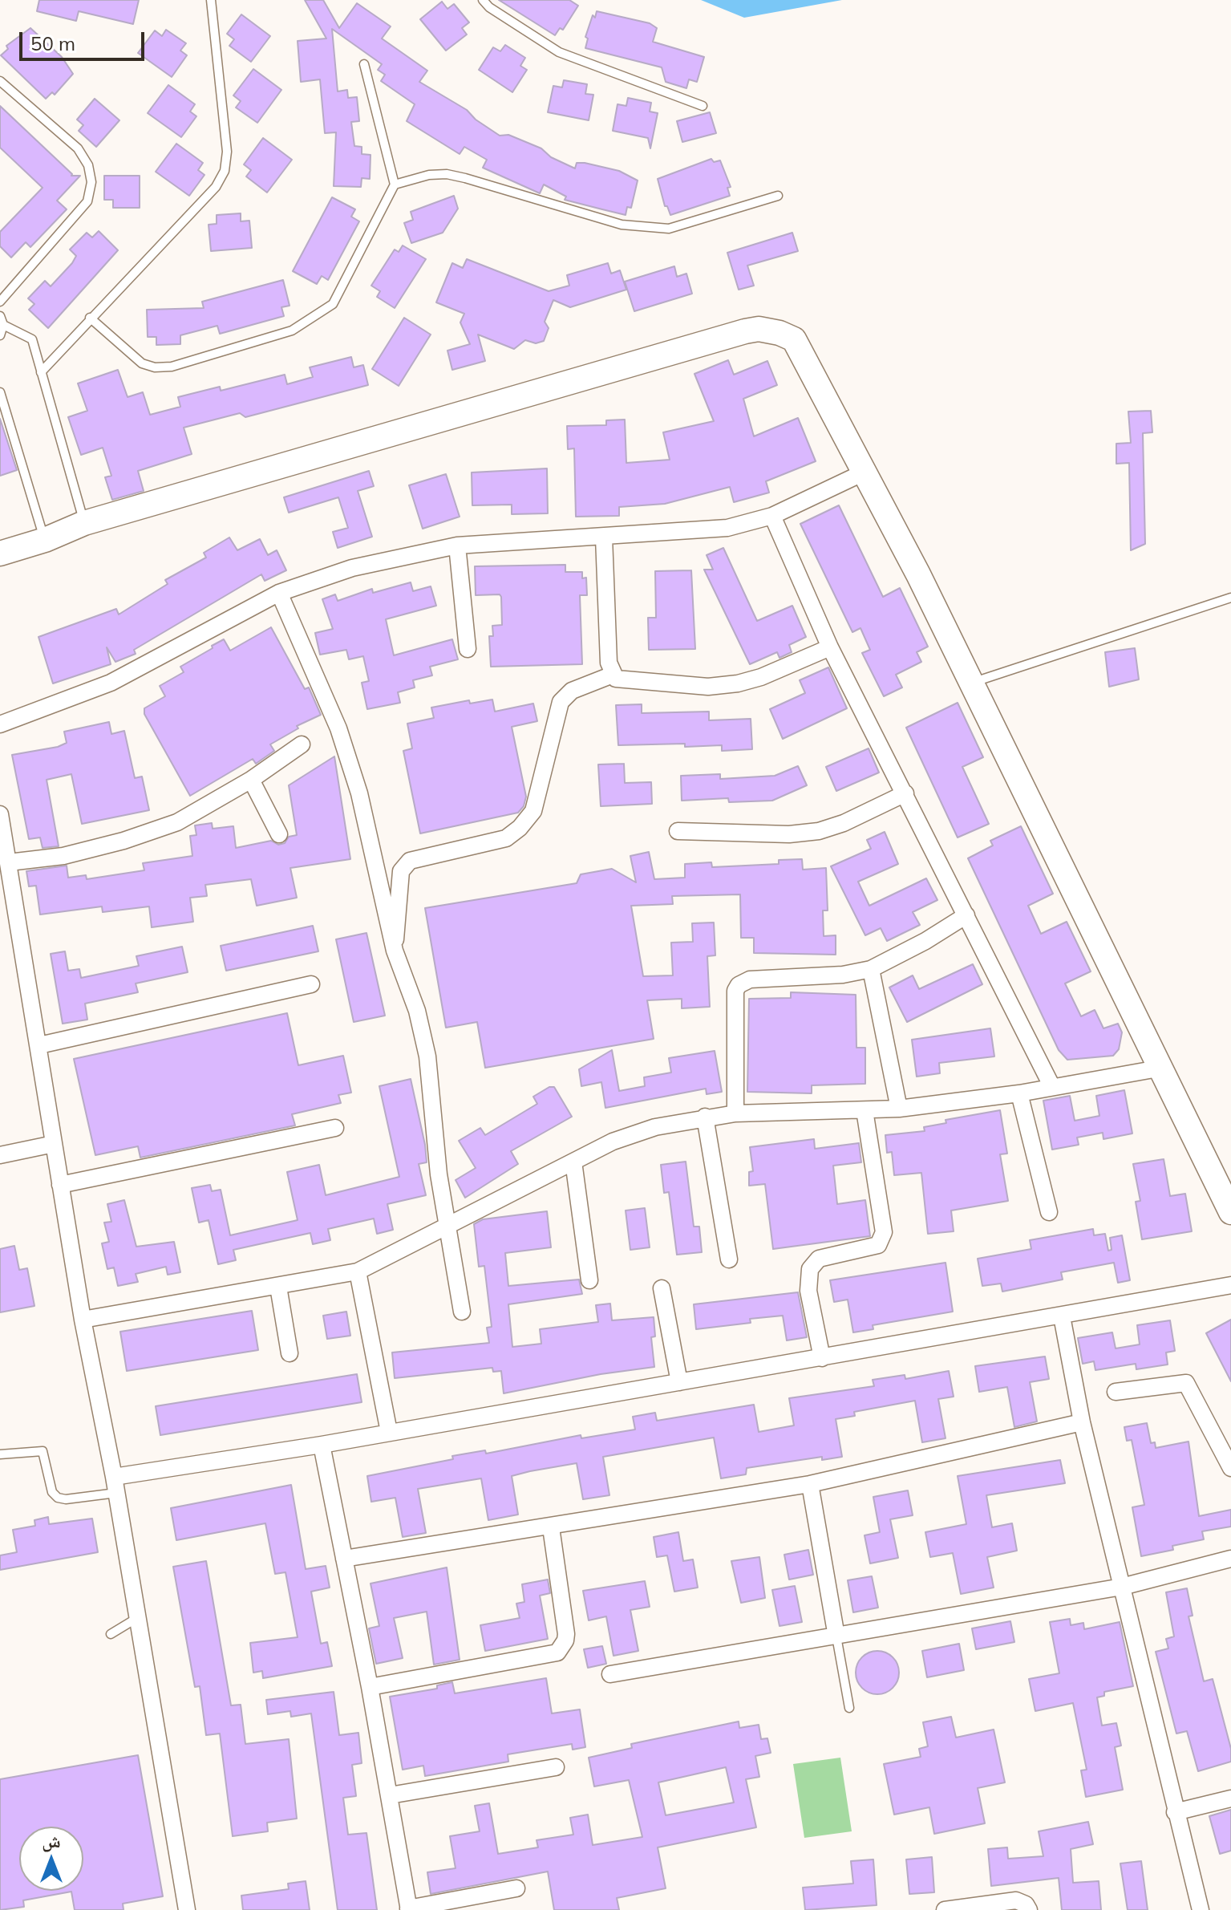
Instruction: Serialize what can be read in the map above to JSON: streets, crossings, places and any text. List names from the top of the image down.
{
  "scale_bar": "50 m",
  "north": "top"
}
